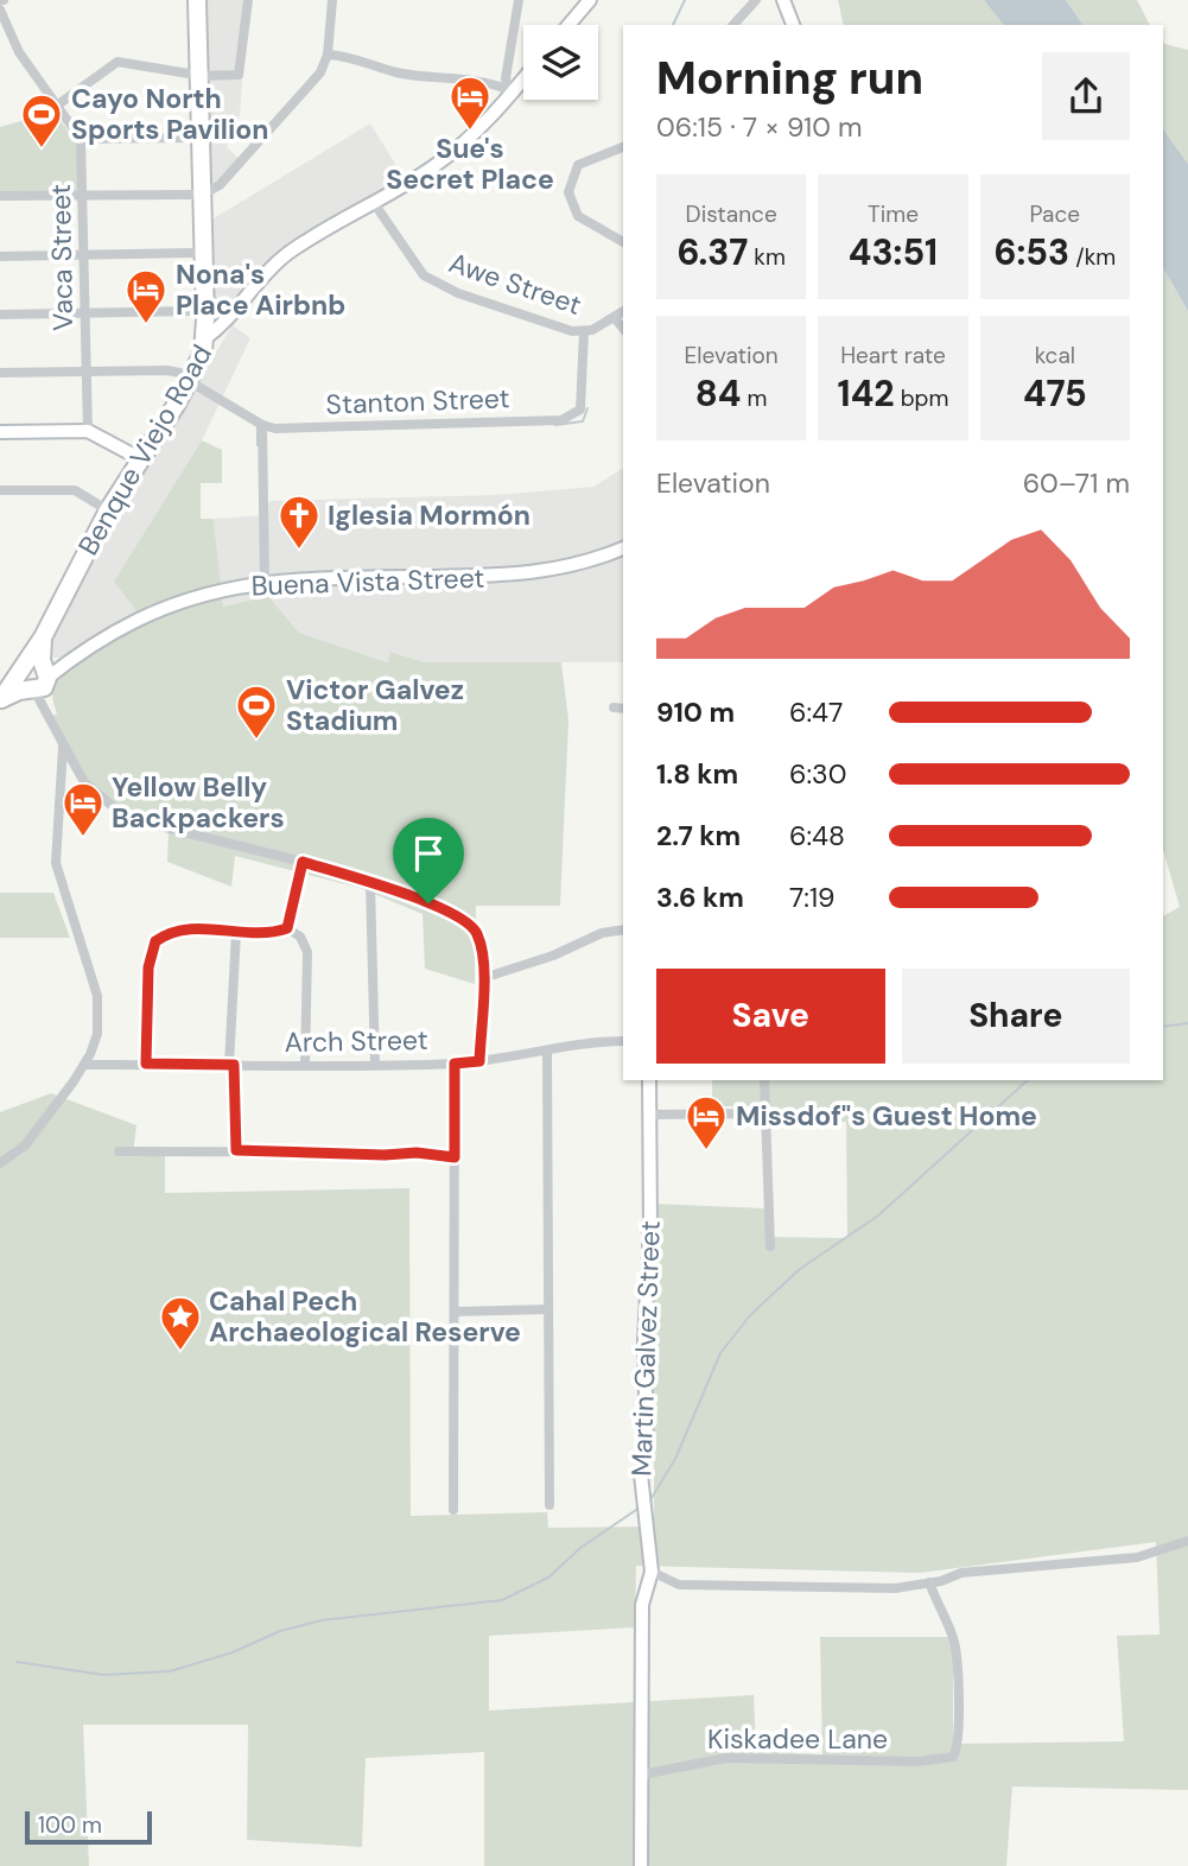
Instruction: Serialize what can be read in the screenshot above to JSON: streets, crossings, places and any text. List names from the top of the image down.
{
  "streets": {
    "highway": ["Benque Viejo Road"],
    "main road": ["Buena Vista Street", "Martin Galvez Street"],
    "street": [
      "Vaca Street",
      "Awe Street",
      "Stanton Street",
      "Arch Street",
      "Kiskadee Lane"
    ]
  },
  "crossings": [
    ["Awe Street", "Stanton Street"],
    ["Awe Street", "Benque Viejo Road"],
    ["Stanton Street", "Benque Viejo Road"],
    ["Benque Viejo Road", "Buena Vista Street"],
    ["Martin Galvez Street", "Kiskadee Lane"]
  ],
  "places": {
    "hotel": [
      "Sue's Secret Place",
      "Nona's Place Airbnb",
      "Yellow Belly Backpackers",
      "Missdof\"s Guest Home"
    ],
    "sports": ["Cayo North Sports Pavilion", "Victor Galvez Stadium"],
    "church": ["Iglesia Mormón"],
    "place": ["Cahal Pech Archaeological Reserve"]
  },
  "scale_bar": "100 m",
  "page": {
    "heading": ["Morning run", "06:15 · 7 × 910 m"],
    "stats": [
      ["Distance", "6.37 km"],
      ["Time", "43:51"],
      ["Pace", "6:53 /km"],
      ["Elevation", "84 m"],
      ["Heart rate", "142 bpm"],
      ["kcal", "475"]
    ],
    "chart": ["Elevation", "60–71 m"],
    "list": [
      {
        "name": "910 m",
        "note": "6:47"
      },
      {
        "name": "1.8 km",
        "note": "6:30"
      },
      {
        "name": "2.7 km",
        "note": "6:48"
      },
      {
        "name": "3.6 km",
        "note": "7:19"
      }
    ],
    "buttons": ["Save", "Share"],
    "scale": "100 m"
  }
}
